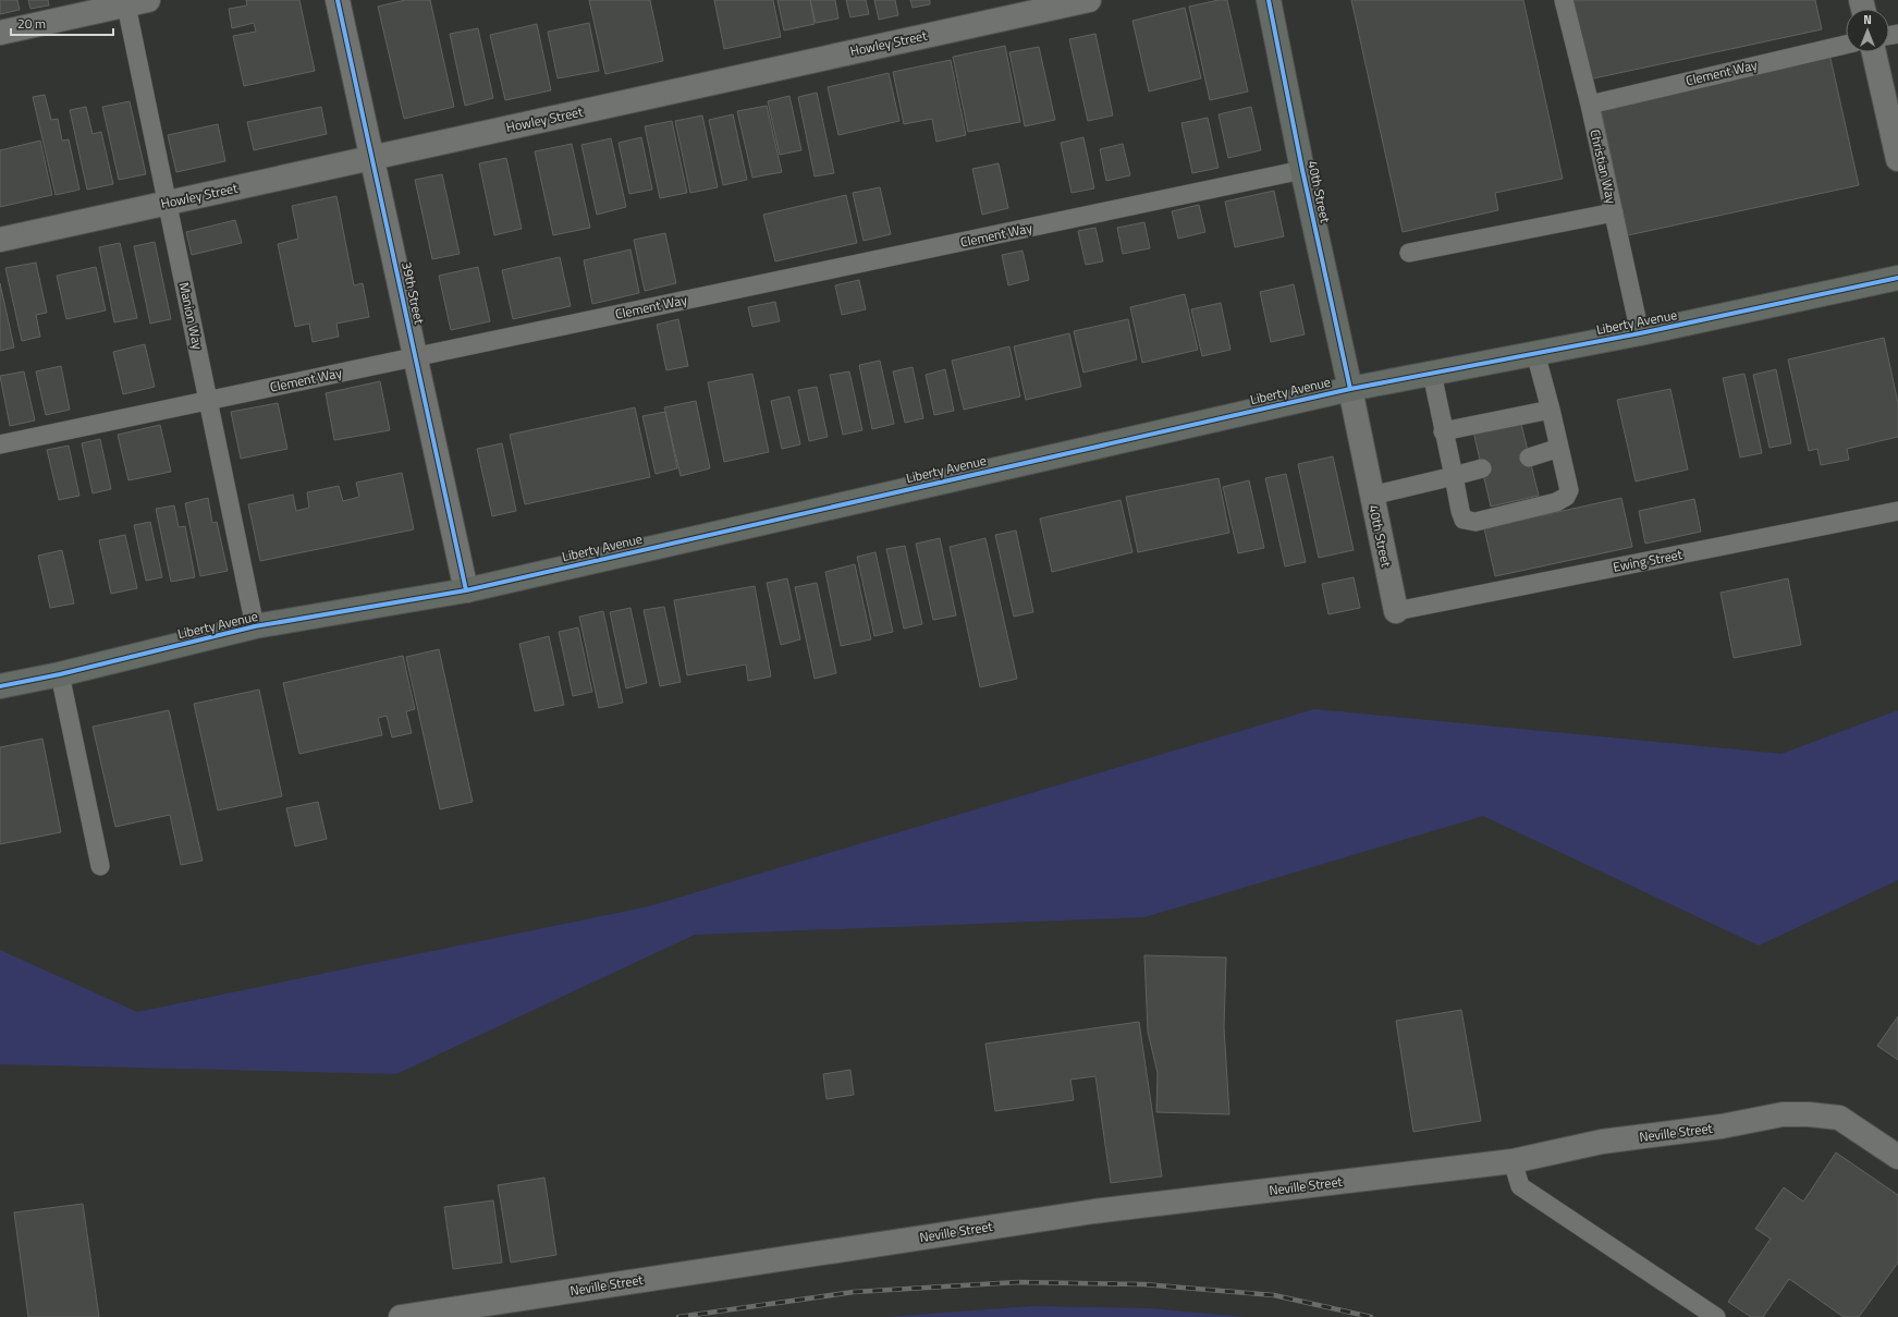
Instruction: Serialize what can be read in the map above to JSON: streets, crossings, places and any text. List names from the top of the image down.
{
  "streets": {
    "main road": ["40th Street", "Liberty Avenue"],
    "street": ["Howley Street", "39th Street", "Neville Street"],
    "lane": [
      "Clement Way",
      "Christian Way",
      "Manion Way",
      "Ewing Street"
    ]
  },
  "crossings": [
    ["Howley Street", "39th Street"],
    ["Howley Street", "Manion Way"],
    ["Clement Way", "Christian Way"],
    ["Clement Way", "40th Street"],
    ["Clement Way", "39th Street"],
    ["Clement Way", "Manion Way"],
    ["Christian Way", "Liberty Avenue"],
    ["40th Street", "Liberty Avenue"],
    ["40th Street", "Ewing Street"],
    ["39th Street", "Liberty Avenue"],
    ["Manion Way", "Liberty Avenue"]
  ],
  "scale_bar": "20 m",
  "north": "top"
}
